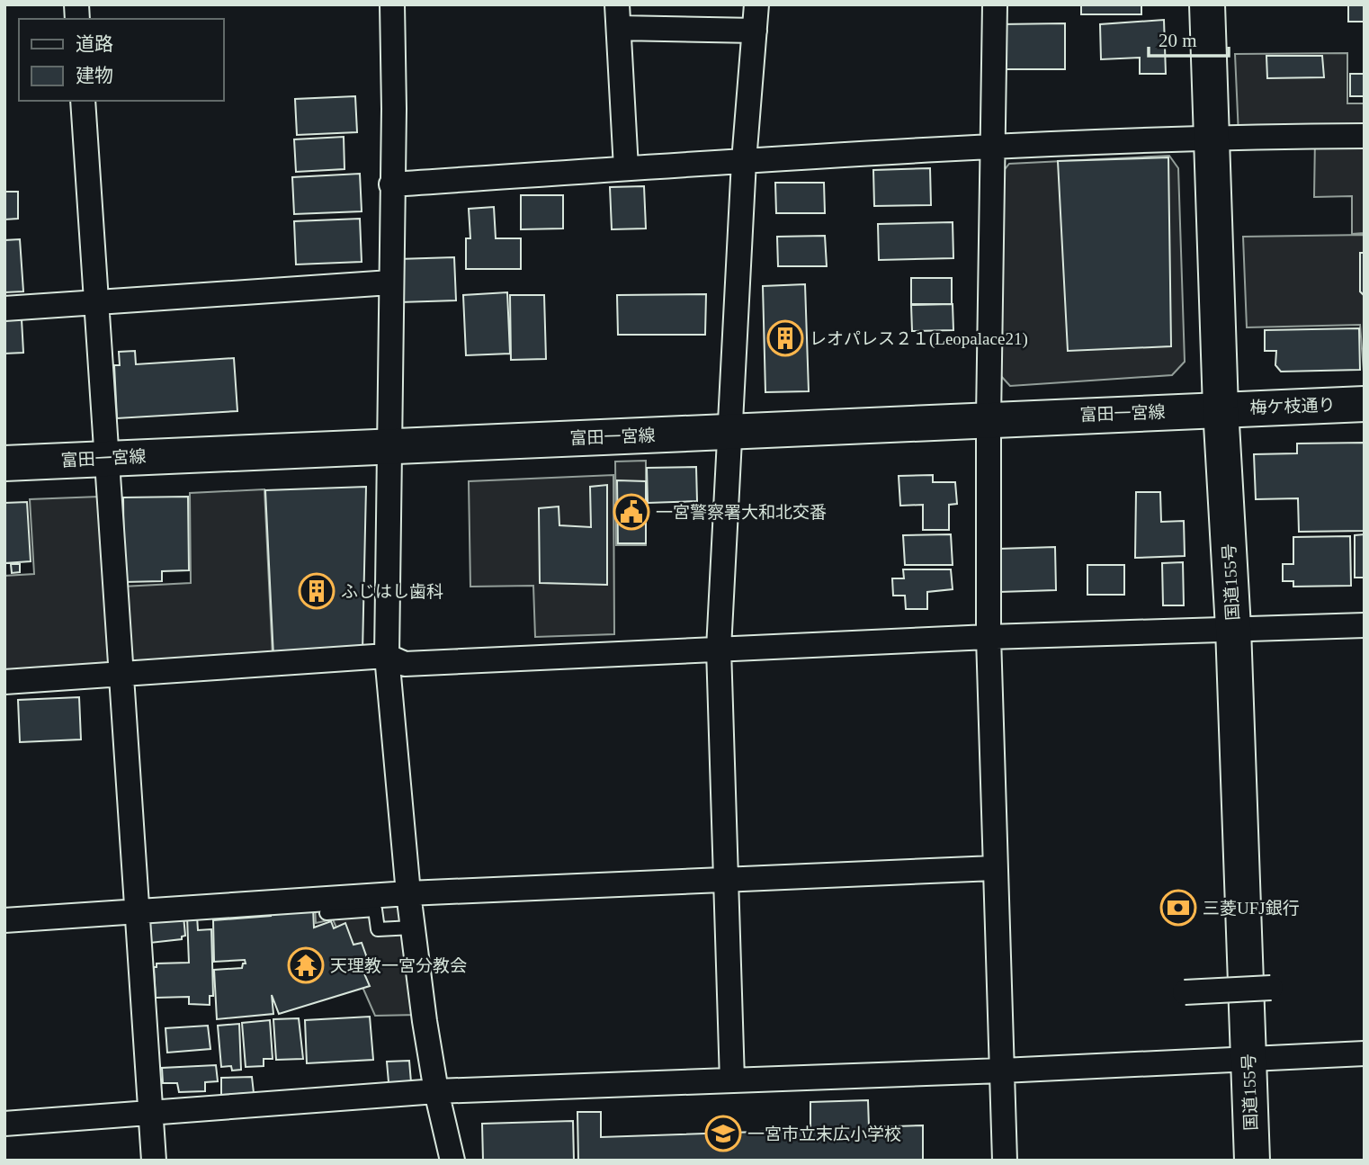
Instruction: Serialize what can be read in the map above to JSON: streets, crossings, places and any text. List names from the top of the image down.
{
  "streets": {
    "main road": ["梅ケ枝通り", "富田一宮線", "国道155号"]
  },
  "crossings": [
    ["梅ケ枝通り", "富田一宮線"],
    ["梅ケ枝通り", "国道155号"],
    ["富田一宮線", "国道155号"]
  ],
  "places": {
    "building": ["レオパレス２１(Leopalace21)", "ふじはし歯科"],
    "public building": ["一宮警察署大和北交番"],
    "bank": ["三菱UFJ銀行"],
    "temple": ["天理教一宮分教会"],
    "school or university": ["一宮市立末広小学校"]
  },
  "legend": ["道路", "建物"],
  "scale_bar": "20 m"
}
